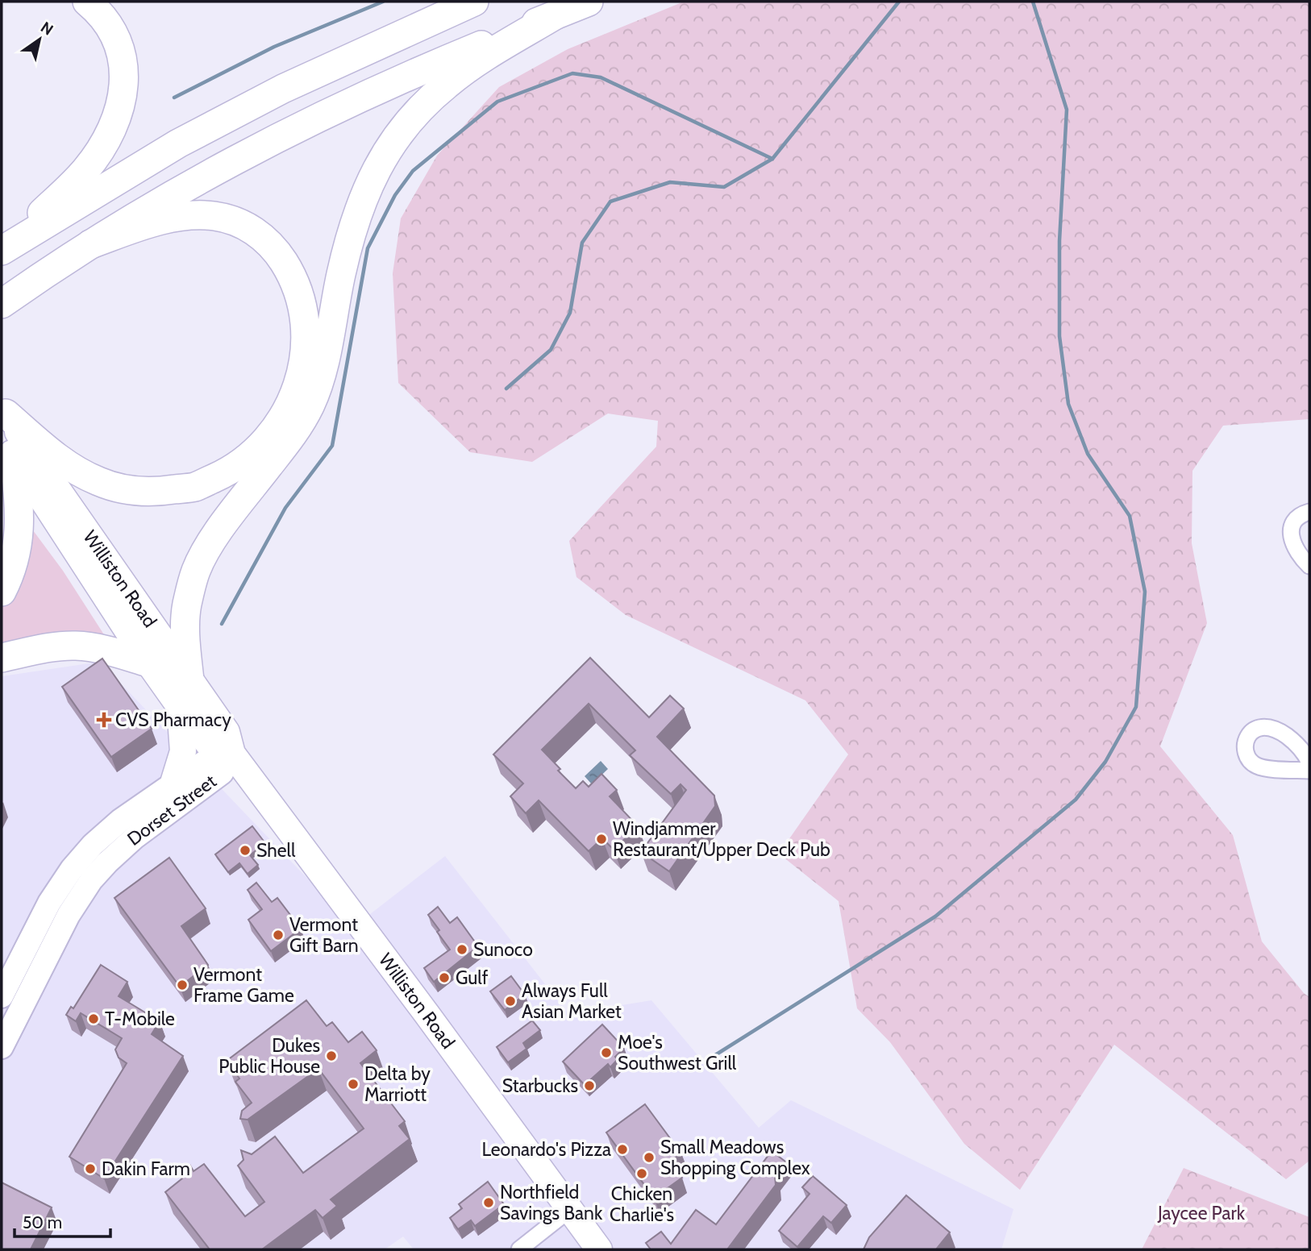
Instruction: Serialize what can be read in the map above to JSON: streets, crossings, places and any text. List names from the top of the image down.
{
  "streets": {
    "main road": ["Williston Road", "Dorset Street"]
  },
  "crossings": [
    ["Williston Road", "Dorset Street"]
  ],
  "parks": ["Jaycee Park"],
  "places": {
    "health": ["CVS Pharmacy"],
    "other": [
      "Windjammer Restaurant/Upper Deck Pub",
      "Shell",
      "Vermont Gift Barn",
      "Sunoco",
      "Gulf",
      "Vermont Frame Game",
      "Always Full Asian Market",
      "T-Mobile",
      "Moe's Southwest Grill",
      "Dukes Public House",
      "Delta by Marriott",
      "Starbucks",
      "Leonardo's Pizza",
      "Small Meadows Shopping Complex",
      "Dakin Farm",
      "Chicken Charlie's",
      "Northfield Savings Bank"
    ]
  },
  "scale_bar": "50 m",
  "north": "top right"
}
